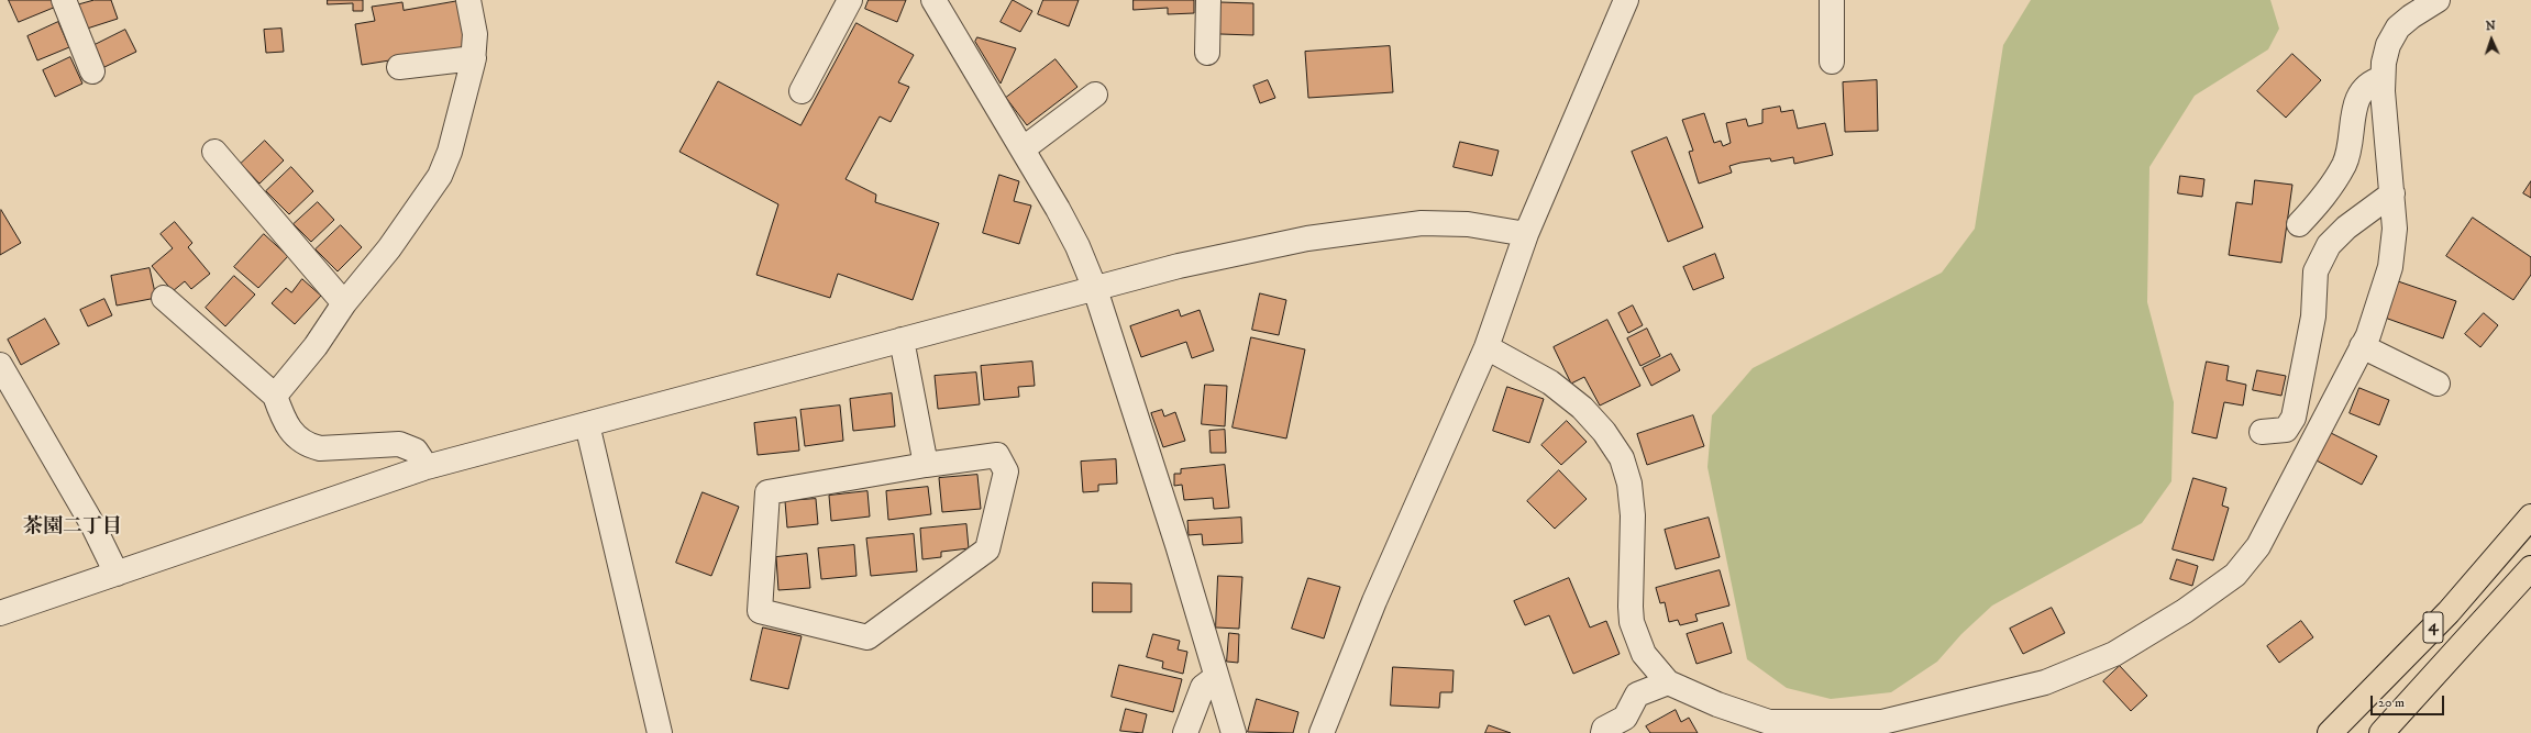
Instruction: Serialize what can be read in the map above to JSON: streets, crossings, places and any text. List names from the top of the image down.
{
  "streets": {
    "highway": ["4"]
  },
  "districts": ["茶園二丁目"],
  "scale_bar": "20 m",
  "north": "top"
}
